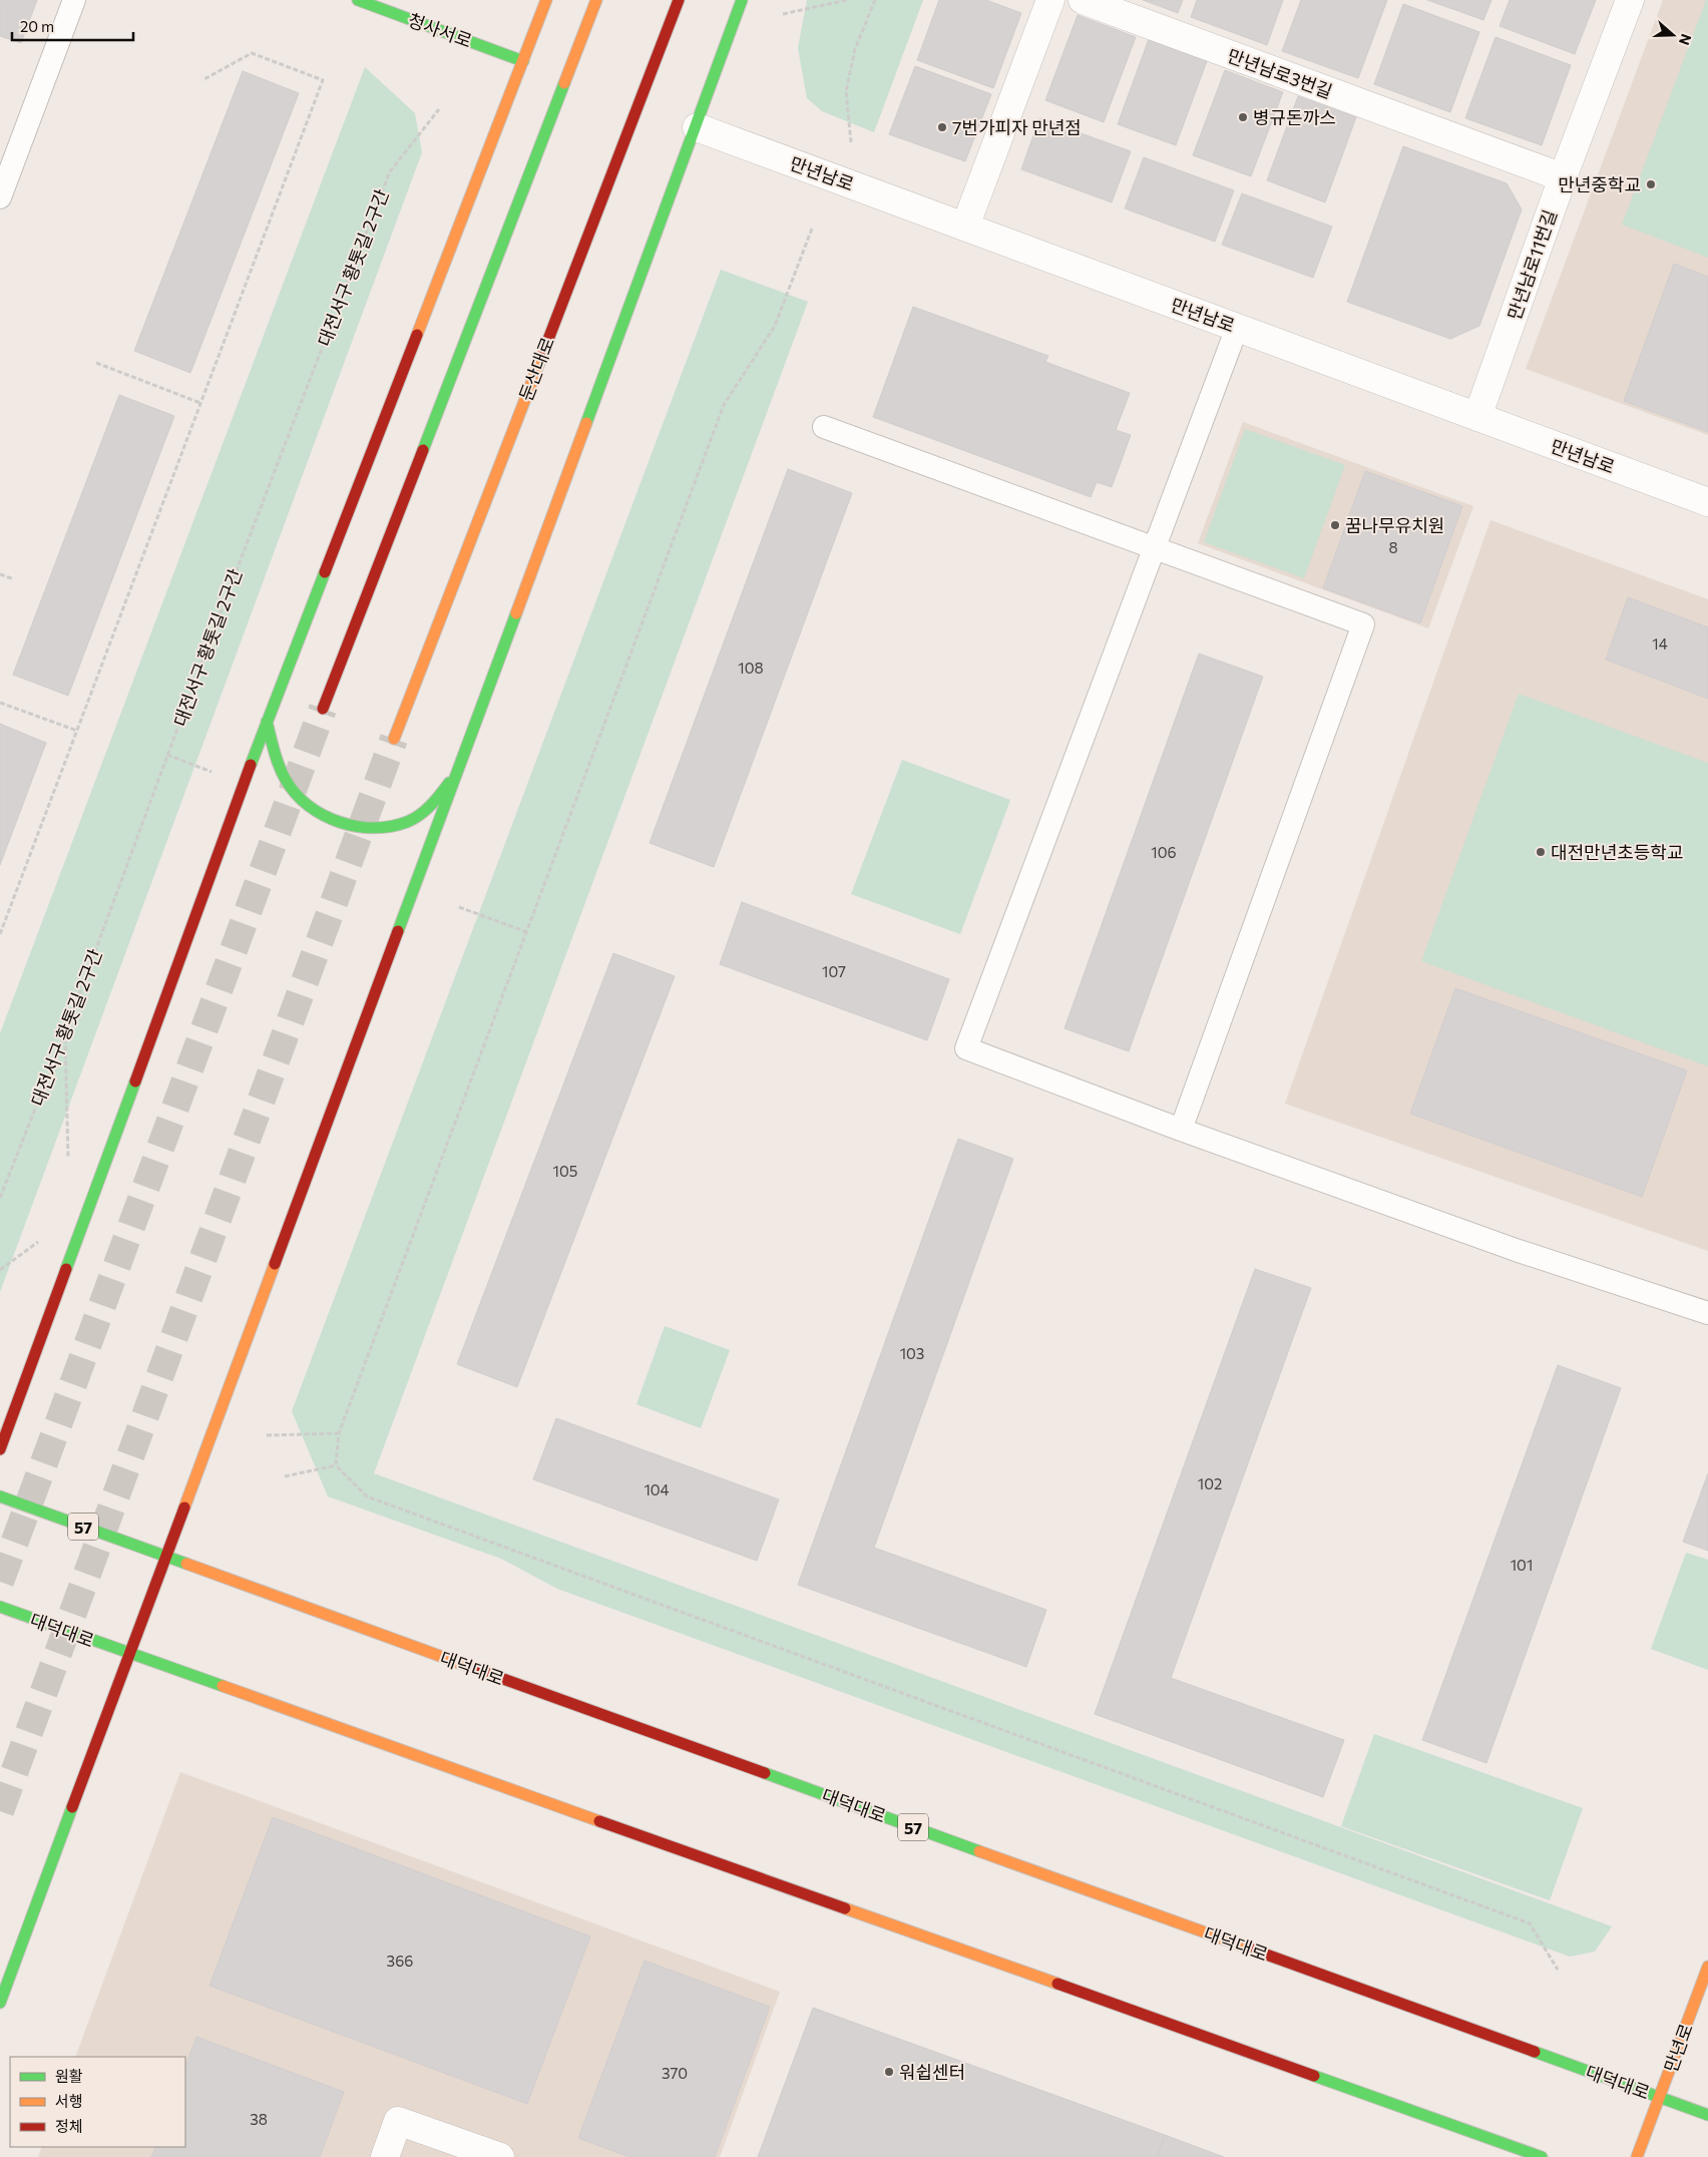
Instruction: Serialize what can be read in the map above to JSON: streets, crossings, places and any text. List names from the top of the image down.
{
  "streets": {
    "main road": [
      "청사서로",
      "둔산대로",
      "57",
      "대덕대로",
      "만년로"
    ],
    "street": ["만년남로3번길", "만년남로", "만년남로11번길"],
    "path": ["대전서구 황톳길 2구간"]
  },
  "crossings": [
    ["만년남로3번길", "만년남로11번길"],
    ["만년남로", "만년남로11번길"],
    ["대덕대로", "만년로"]
  ],
  "places": [
    "병규돈까스",
    "7번가피자 만년점",
    "만년중학교",
    "꿈나무유치원",
    "대전만년초등학교",
    "워쉽센터"
  ],
  "house_numbers": [
    "8",
    "14",
    "108",
    "106",
    "107",
    "105",
    "103",
    "102",
    "104",
    "101",
    "366",
    "370",
    "38"
  ],
  "legend": ["원활", "서행", "정체"],
  "scale_bar": "20 m",
  "north": "right"
}
